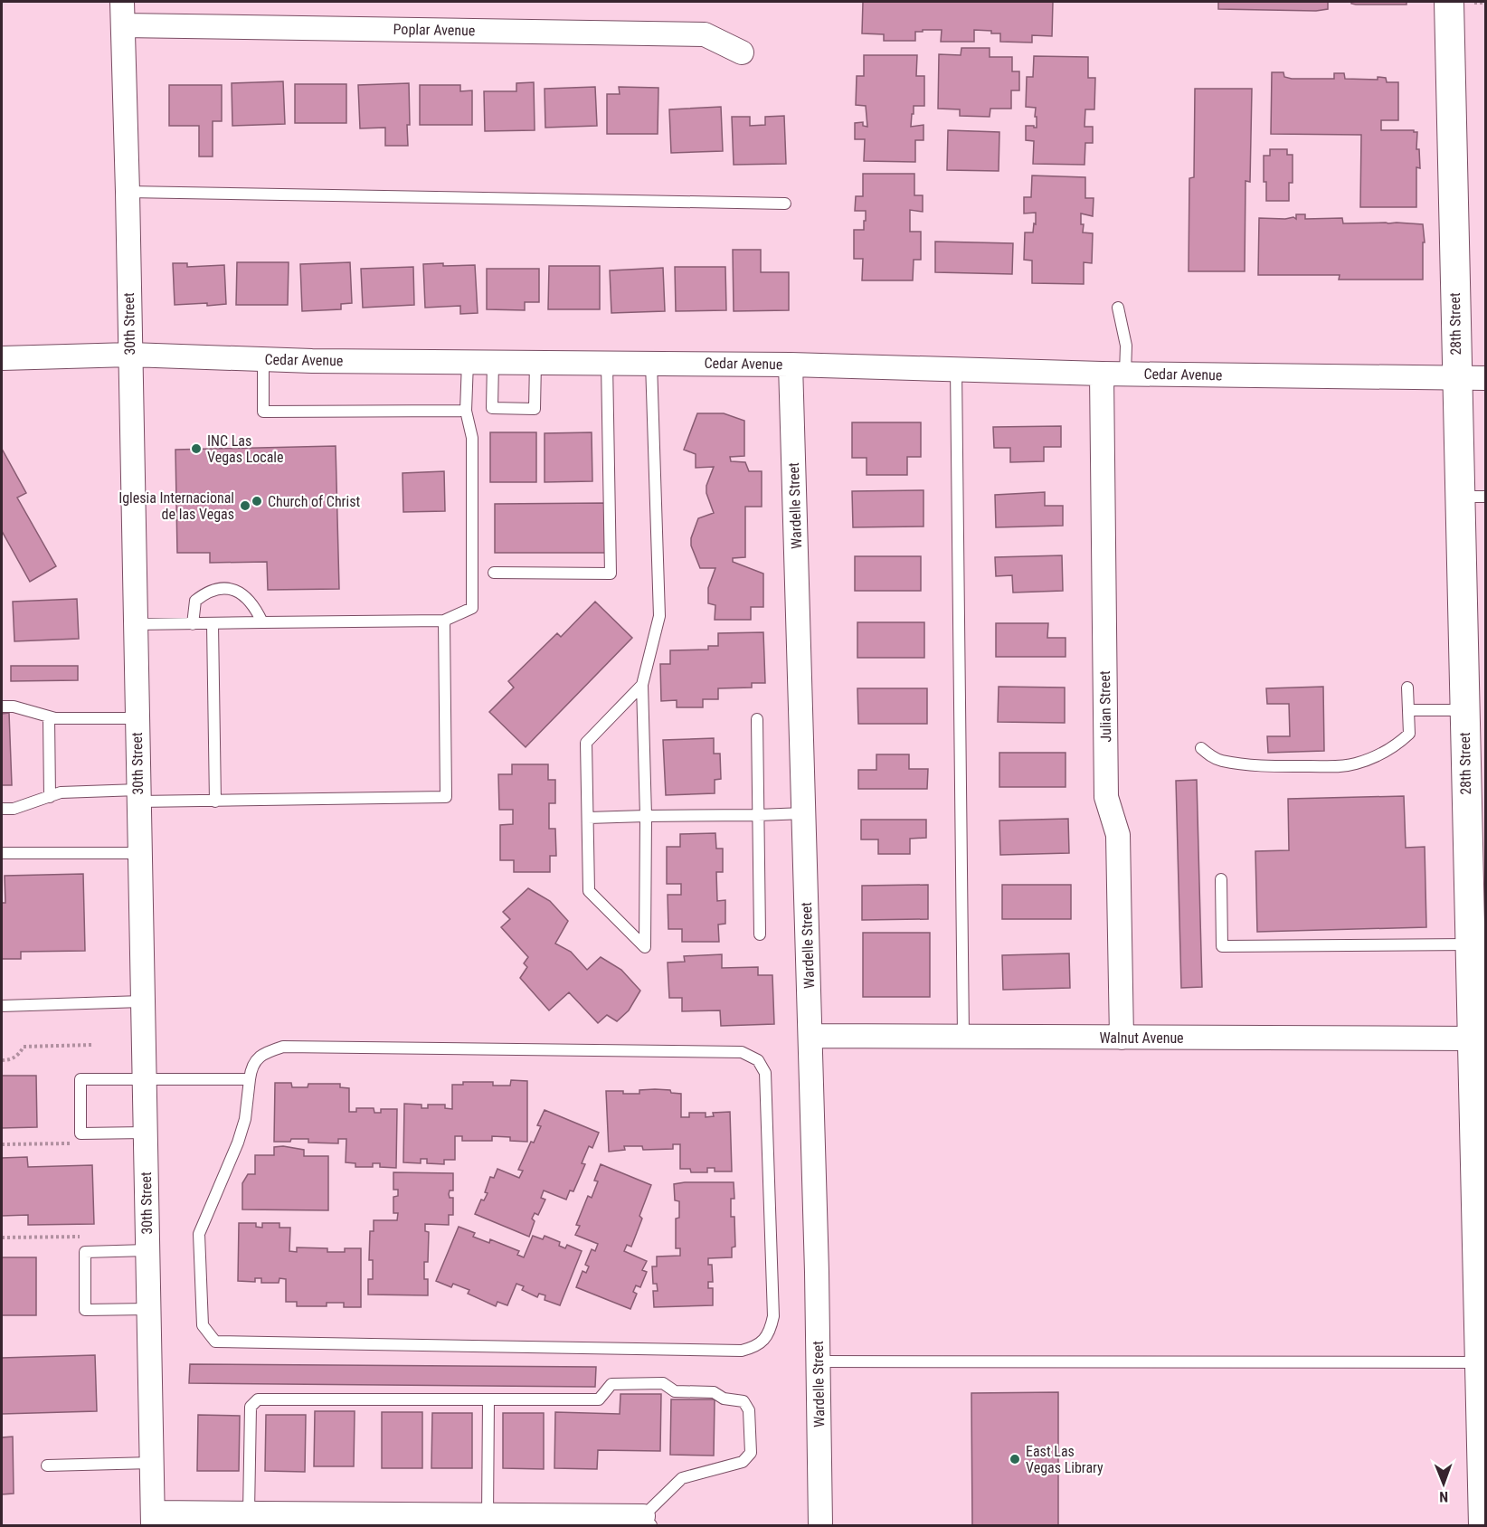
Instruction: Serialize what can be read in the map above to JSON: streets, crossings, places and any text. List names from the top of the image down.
{
  "streets": {
    "street": [
      "Poplar Avenue",
      "30th Street",
      "28th Street",
      "Cedar Avenue",
      "Wardelle Street",
      "Julian Street",
      "Walnut Avenue"
    ]
  },
  "crossings": [
    ["Poplar Avenue", "30th Street"],
    ["30th Street", "Cedar Avenue"],
    ["28th Street", "Cedar Avenue"],
    ["28th Street", "Walnut Avenue"],
    ["Cedar Avenue", "Wardelle Street"],
    ["Cedar Avenue", "Julian Street"],
    ["Wardelle Street", "Walnut Avenue"],
    ["Julian Street", "Walnut Avenue"]
  ],
  "places": [
    "INC Las Vegas Locale",
    "Church of Christ",
    "Iglesia Internacional de las Vegas",
    "East Las Vegas Library"
  ],
  "north": "bottom"
}
